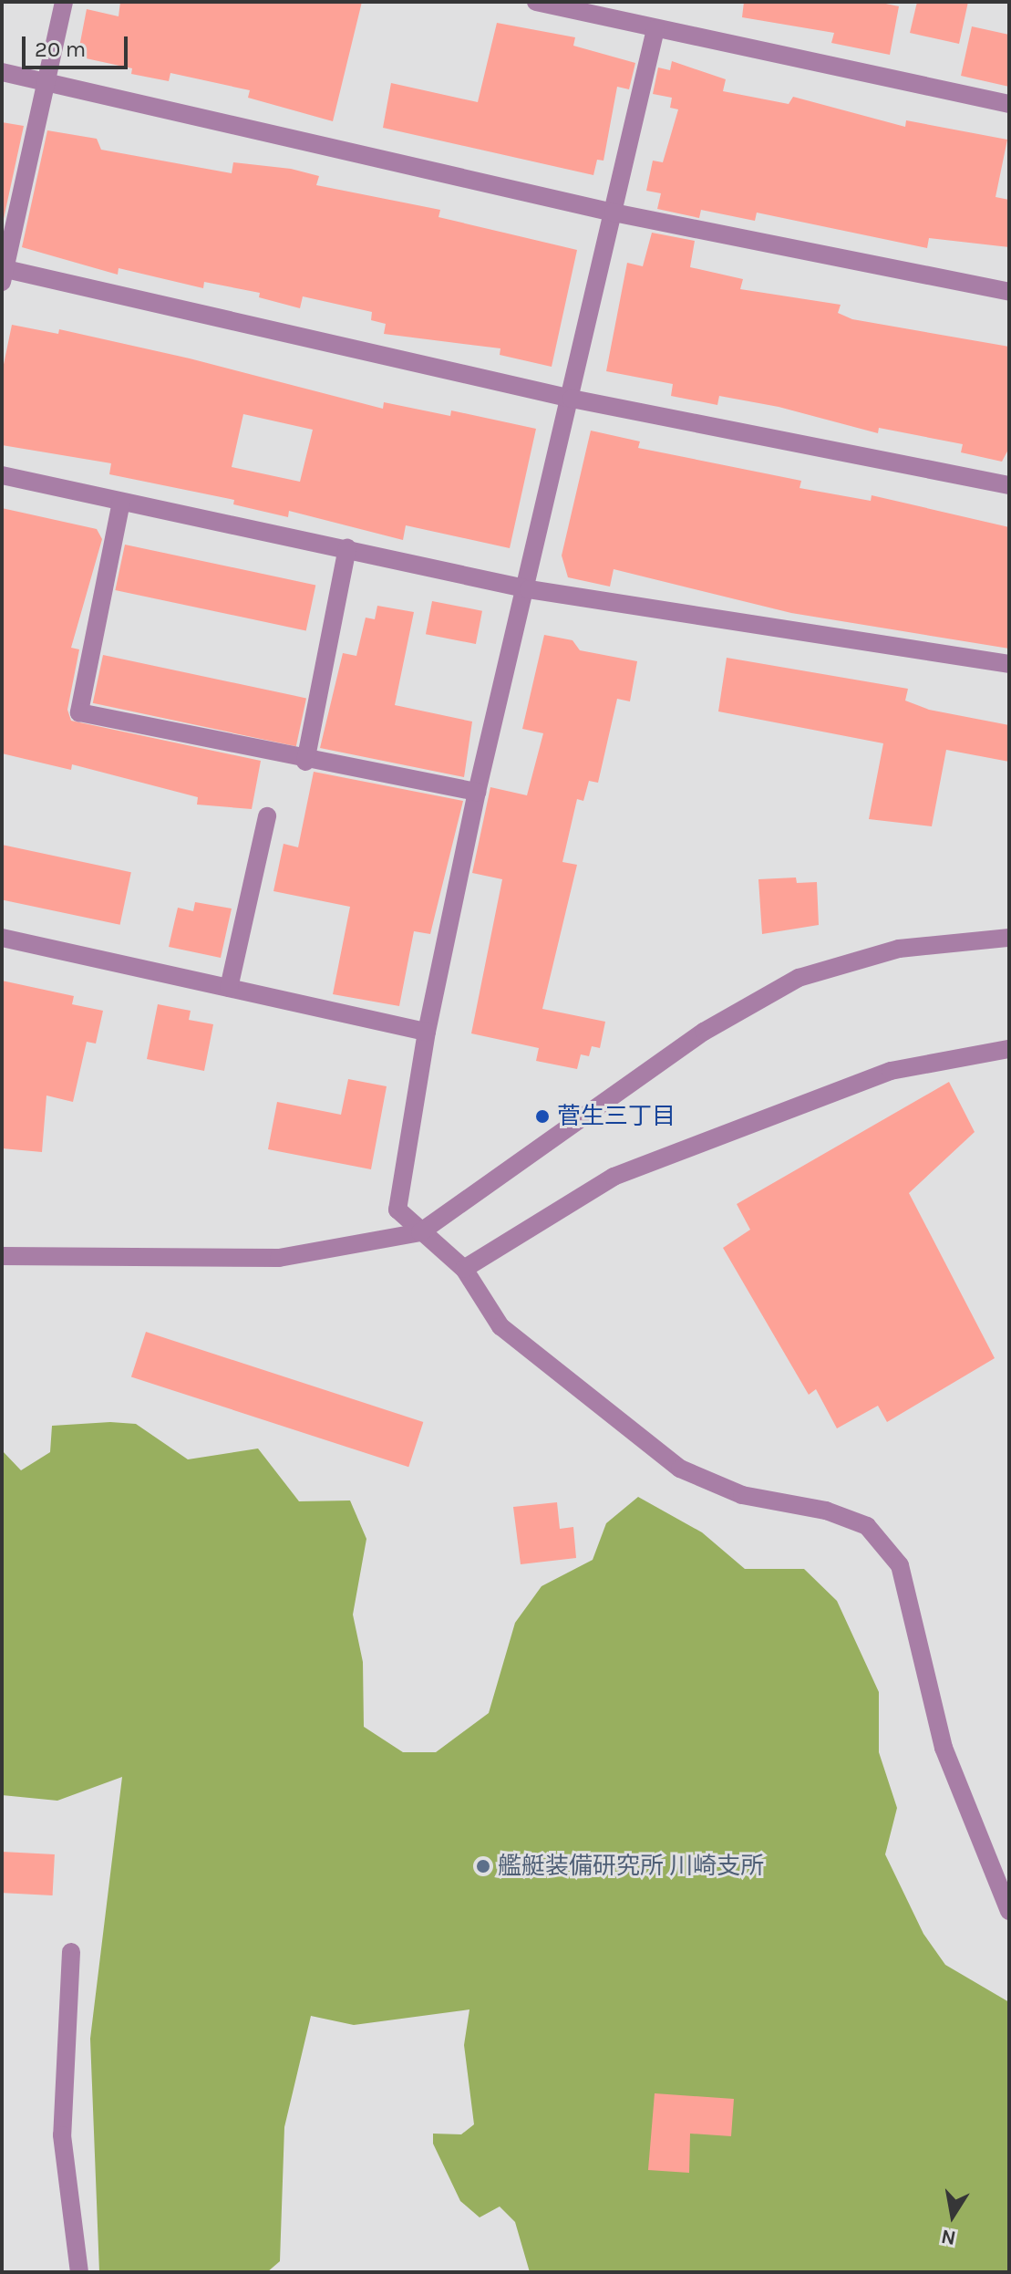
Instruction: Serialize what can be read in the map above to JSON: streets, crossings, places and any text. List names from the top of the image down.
{
  "places": ["菅生三丁目", "艦艇装備研究所 川崎支所"],
  "scale_bar": "20 m",
  "north": "bottom"
}
